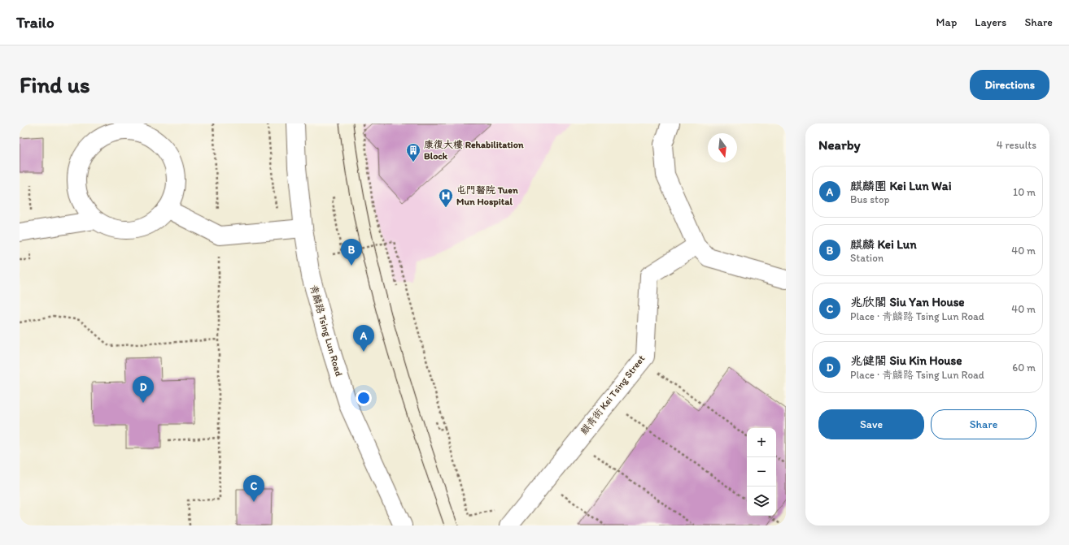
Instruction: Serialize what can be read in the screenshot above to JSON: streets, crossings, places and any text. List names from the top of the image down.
{
  "streets": {
    "street": ["青麟路 Tsing Lun Road", "麒青街 Kei Tsing Street"]
  },
  "places": {
    "building": ["康復大樓 Rehabilitation Block"],
    "hospital": ["屯門醫院 Tuen Mun Hospital"]
  },
  "north": "bottom",
  "page": {
    "header": "Trailo",
    "nav": ["Map", "Layers", "Share"],
    "buttons": [
      "Directions",
      ["Save", "Share"]
    ],
    "title": "Find us",
    "heading": ["Nearby", "4 results"],
    "list": [
      {
        "mark": "A",
        "name": "麒麟圍 Kei Lun Wai",
        "note": "Bus stop",
        "value": "10 m"
      },
      {
        "mark": "B",
        "name": "麒麟 Kei Lun",
        "note": "Station",
        "value": "40 m"
      },
      {
        "mark": "C",
        "name": "兆欣閣 Siu Yan House",
        "note": "Place · 青麟路 Tsing Lun Road",
        "value": "40 m"
      },
      {
        "mark": "D",
        "name": "兆健閣 Siu Kin House",
        "note": "Place · 青麟路 Tsing Lun Road",
        "value": "60 m"
      }
    ],
    "pins": [
      "B",
      "A",
      "D",
      "C"
    ],
    "map_buttons": ["+", "−"]
  }
}
